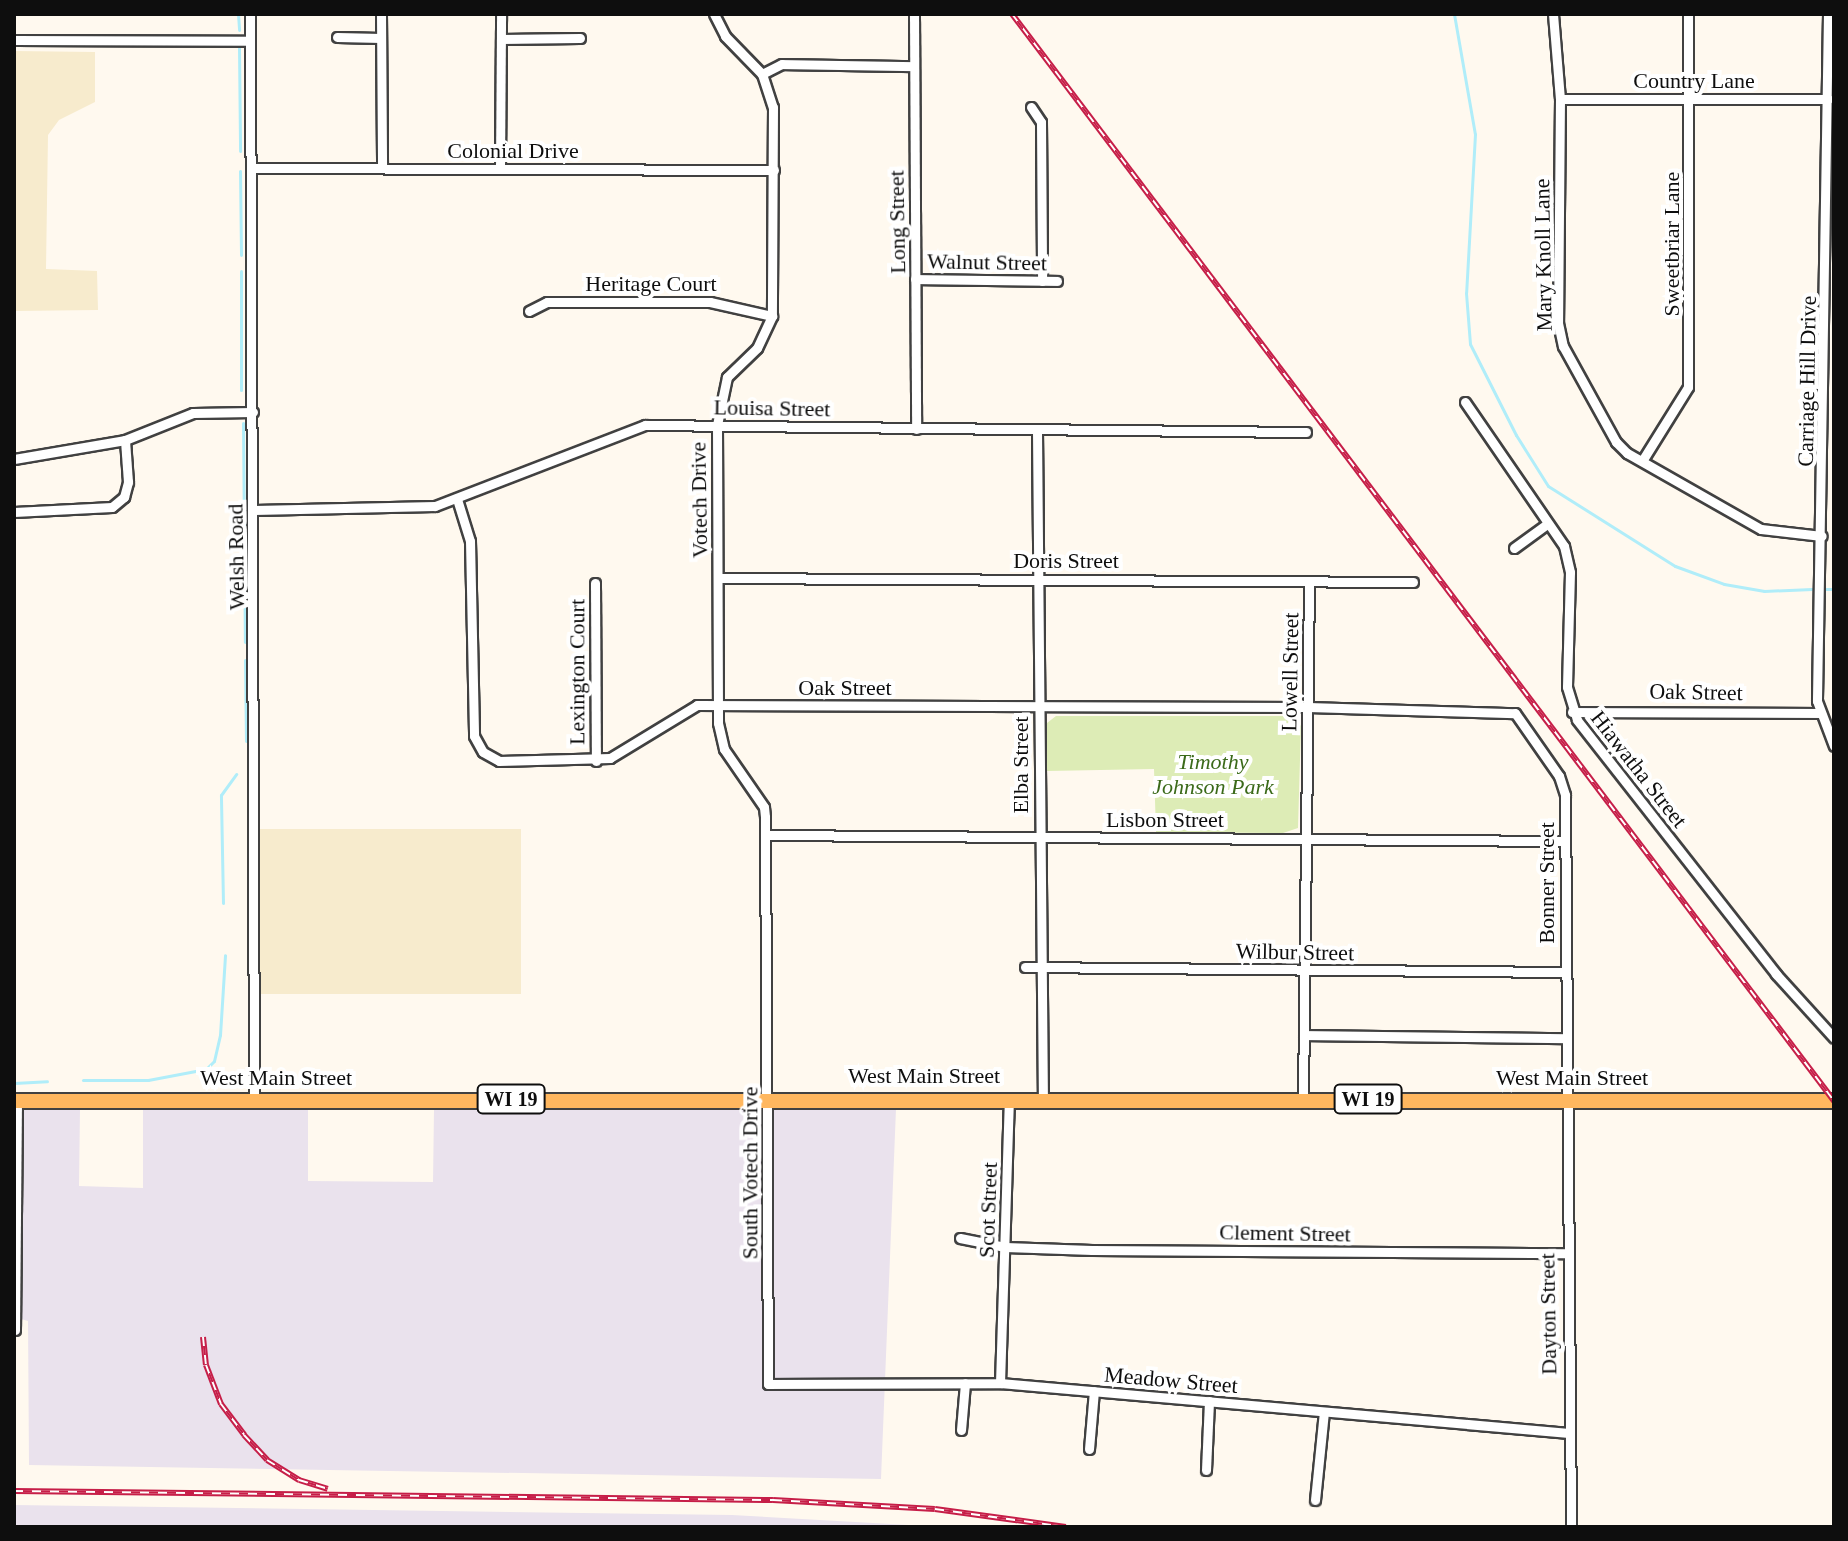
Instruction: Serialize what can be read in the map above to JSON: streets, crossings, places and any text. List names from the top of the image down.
{
  "streets": {
    "main road": ["West Main Street", "WI 19"],
    "street": [
      "Country Lane",
      "Colonial Drive",
      "Long Street",
      "Sweetbriar Lane",
      "Mary Knoll Lane",
      "Walnut Street",
      "Heritage Court",
      "Carriage Hill Drive",
      "Louisa Street",
      "Votech Drive",
      "Welsh Road",
      "Doris Street",
      "Lexington Court",
      "Lowell Street",
      "Oak Street",
      "Elba Street",
      "Hiawatha Street",
      "Lisbon Street",
      "Bonner Street",
      "Wilbur Street",
      "South Votech Drive",
      "Scot Street",
      "Clement Street",
      "Dayton Street",
      "Meadow Street"
    ]
  },
  "crossings": [
    ["Country Lane", "Sweetbriar Lane"],
    ["Country Lane", "Mary Knoll Lane"],
    ["Country Lane", "Carriage Hill Drive"],
    ["Colonial Drive", "Votech Drive"],
    ["Colonial Drive", "Welsh Road"],
    ["Long Street", "Walnut Street"],
    ["Long Street", "Louisa Street"],
    ["Sweetbriar Lane", "Mary Knoll Lane"],
    ["Mary Knoll Lane", "Carriage Hill Drive"],
    ["Heritage Court", "Votech Drive"],
    ["Carriage Hill Drive", "Oak Street"],
    ["Louisa Street", "Votech Drive"],
    ["Louisa Street", "Welsh Road"],
    ["Louisa Street", "Oak Street"],
    ["Louisa Street", "Elba Street"],
    ["Votech Drive", "Doris Street"],
    ["Votech Drive", "Oak Street"],
    ["Votech Drive", "Lisbon Street"],
    ["Votech Drive", "South Votech Drive"],
    ["Welsh Road", "West Main Street"],
    ["Doris Street", "Lowell Street"],
    ["Doris Street", "Elba Street"],
    ["Lexington Court", "Oak Street"],
    ["Lowell Street", "Oak Street"],
    ["Lowell Street", "Lisbon Street"],
    ["Lowell Street", "Wilbur Street"],
    ["Lowell Street", "West Main Street"],
    ["Oak Street", "Elba Street"],
    ["Oak Street", "Hiawatha Street"],
    ["Oak Street", "Bonner Street"],
    ["Elba Street", "Lisbon Street"],
    ["Elba Street", "Wilbur Street"],
    ["Elba Street", "West Main Street"],
    ["Lisbon Street", "Bonner Street"],
    ["Bonner Street", "Wilbur Street"],
    ["Bonner Street", "West Main Street"],
    ["Bonner Street", "Dayton Street"],
    ["West Main Street", "South Votech Drive"],
    ["West Main Street", "Scot Street"],
    ["West Main Street", "Dayton Street"],
    ["South Votech Drive", "Meadow Street"],
    ["Scot Street", "Clement Street"],
    ["Scot Street", "Meadow Street"],
    ["Clement Street", "Dayton Street"],
    ["Dayton Street", "Meadow Street"]
  ],
  "parks": ["Timothy Johnson Park"]
}
